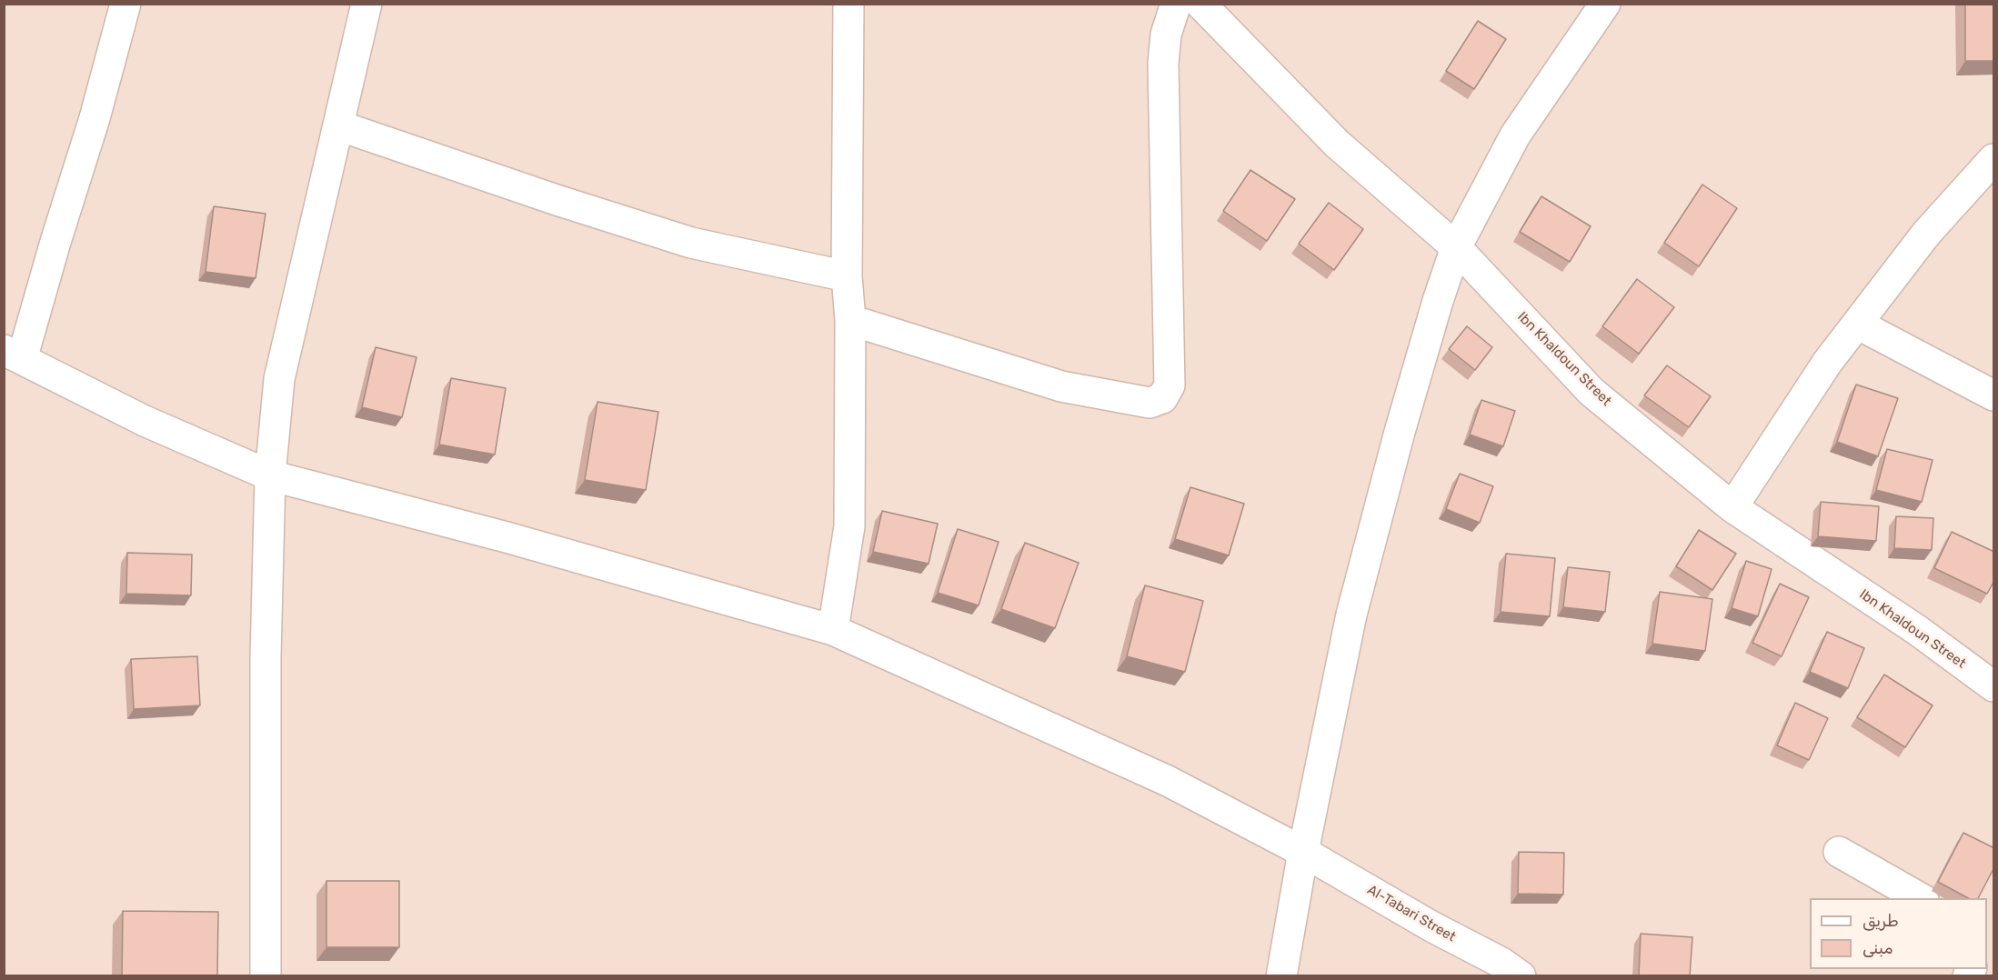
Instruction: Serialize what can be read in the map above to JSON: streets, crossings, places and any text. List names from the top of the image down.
{
  "streets": {
    "street": ["Ibn Khaldoun Street", "Al-Tabari Street"]
  },
  "legend": ["طريق", "مبنى"]
}
